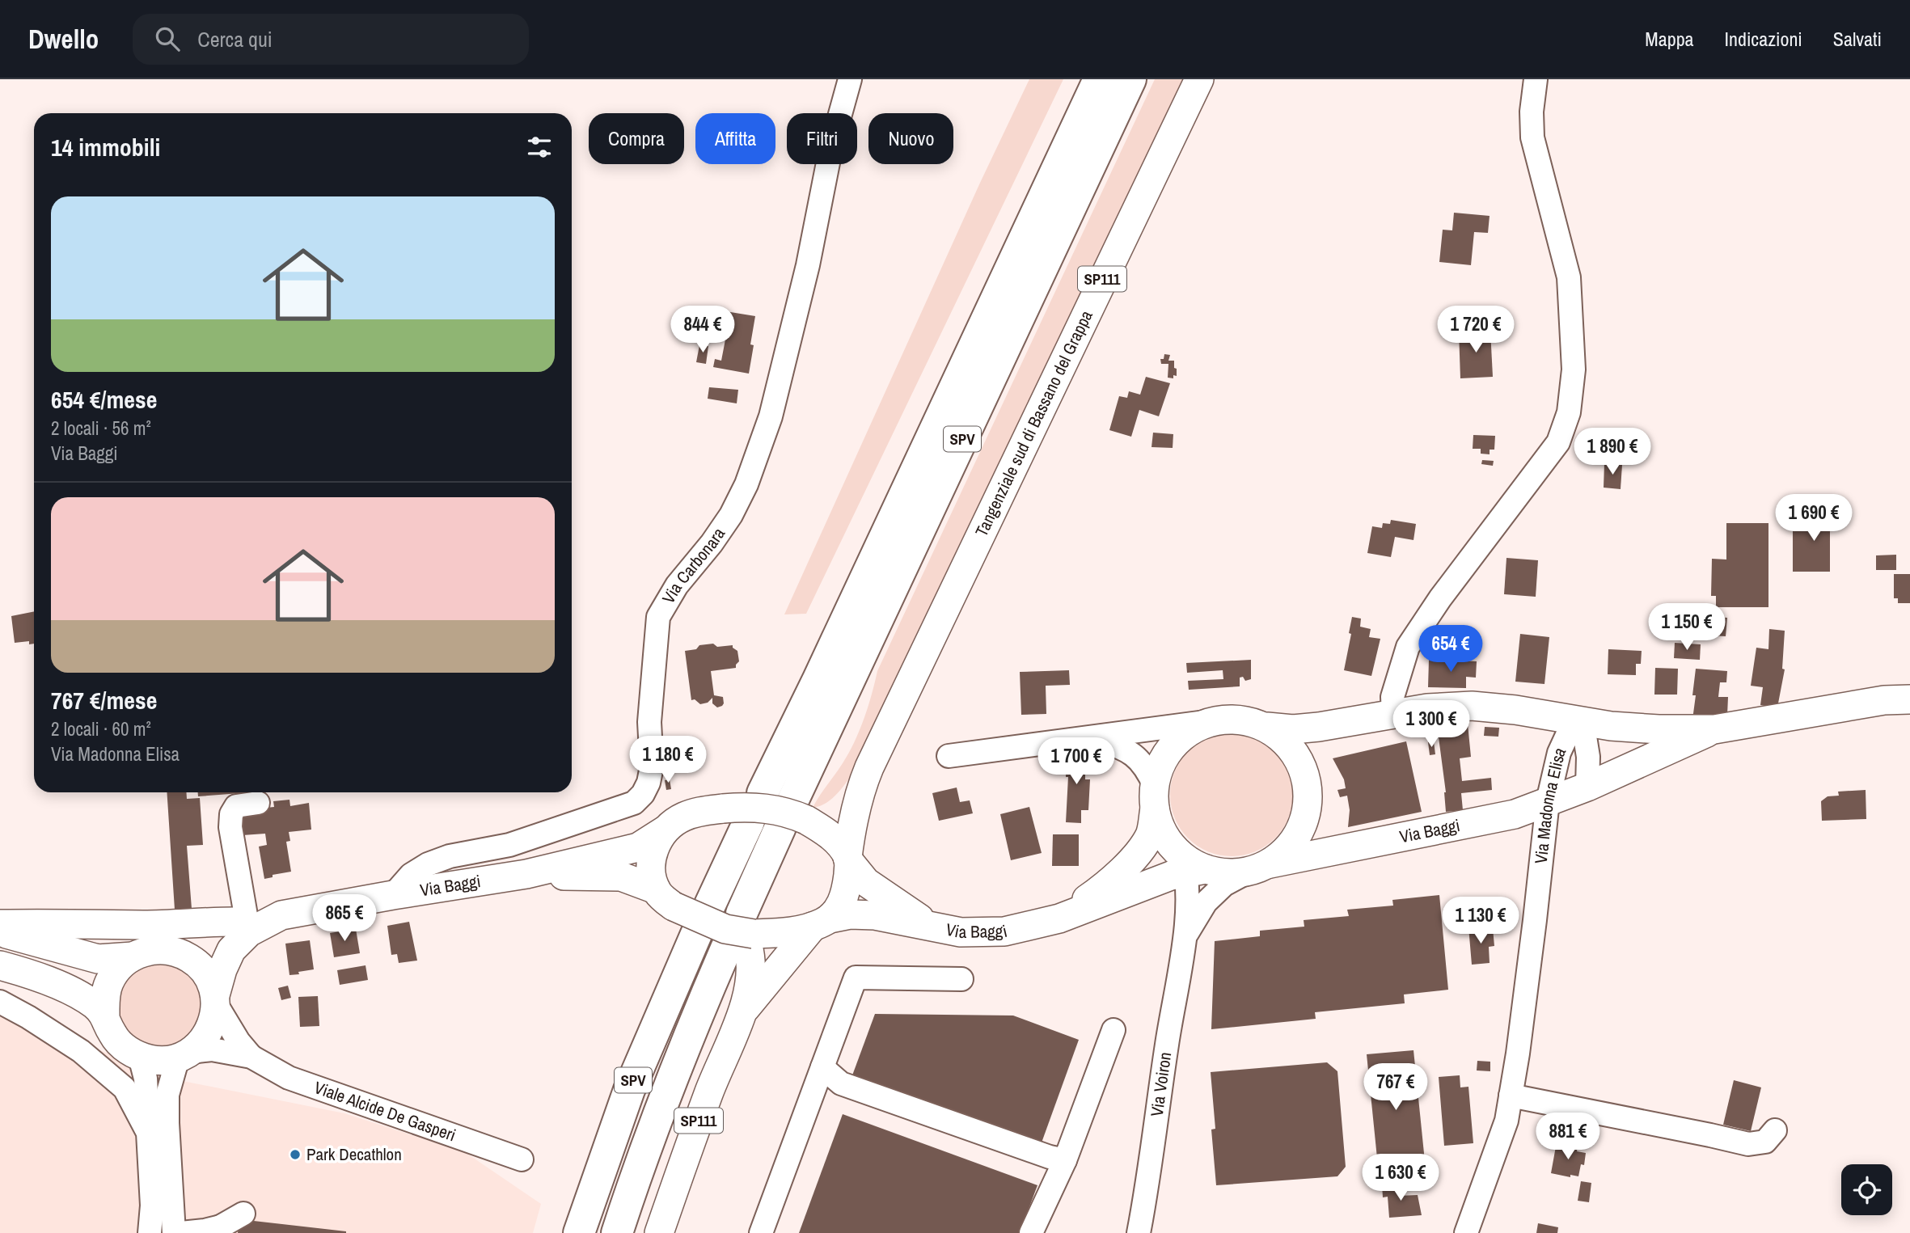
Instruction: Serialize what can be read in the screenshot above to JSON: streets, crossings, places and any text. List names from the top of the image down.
{
  "streets": {
    "highway": ["SPV"],
    "main road": [
      "SP111",
      "Tangenziale sud di Bassano del Grappa",
      "Via Baggi",
      "Viale Alcide De Gasperi"
    ],
    "street": ["Via Carbonara", "Via Madonna Elisa", "Via Voiron"]
  },
  "crossings": [
    ["Tangenziale sud di Bassano del Grappa", "SPV"],
    ["Tangenziale sud di Bassano del Grappa", "Via Baggi"],
    ["Via Carbonara", "Via Baggi"],
    ["Via Madonna Elisa", "Via Baggi"],
    ["Via Baggi", "Via Voiron"],
    ["Via Baggi", "Viale Alcide De Gasperi"]
  ],
  "places": ["Park Decathlon"],
  "page": {
    "header": "Dwello",
    "search": "Cerca qui",
    "nav": ["Mappa", "Indicazioni", "Salvati"],
    "chip": [
      "Compra",
      "Affitta",
      "Filtri",
      "Nuovo"
    ],
    "heading": "14 immobili",
    "list": [
      {
        "name": "654 €/mese",
        "note": "2 locali · 56 m² · Via Baggi"
      },
      {
        "name": "767 €/mese",
        "note": "2 locali · 60 m² · Via Madonna Elisa"
      }
    ],
    "price": [
      "844 €",
      "1 720 €",
      "1 890 €",
      "1 690 €",
      "1 150 €",
      "654 €",
      "1 300 €",
      "1 180 €",
      "1 700 €",
      "865 €",
      "1 130 €",
      "767 €",
      "881 €",
      "1 630 €"
    ]
  }
}
